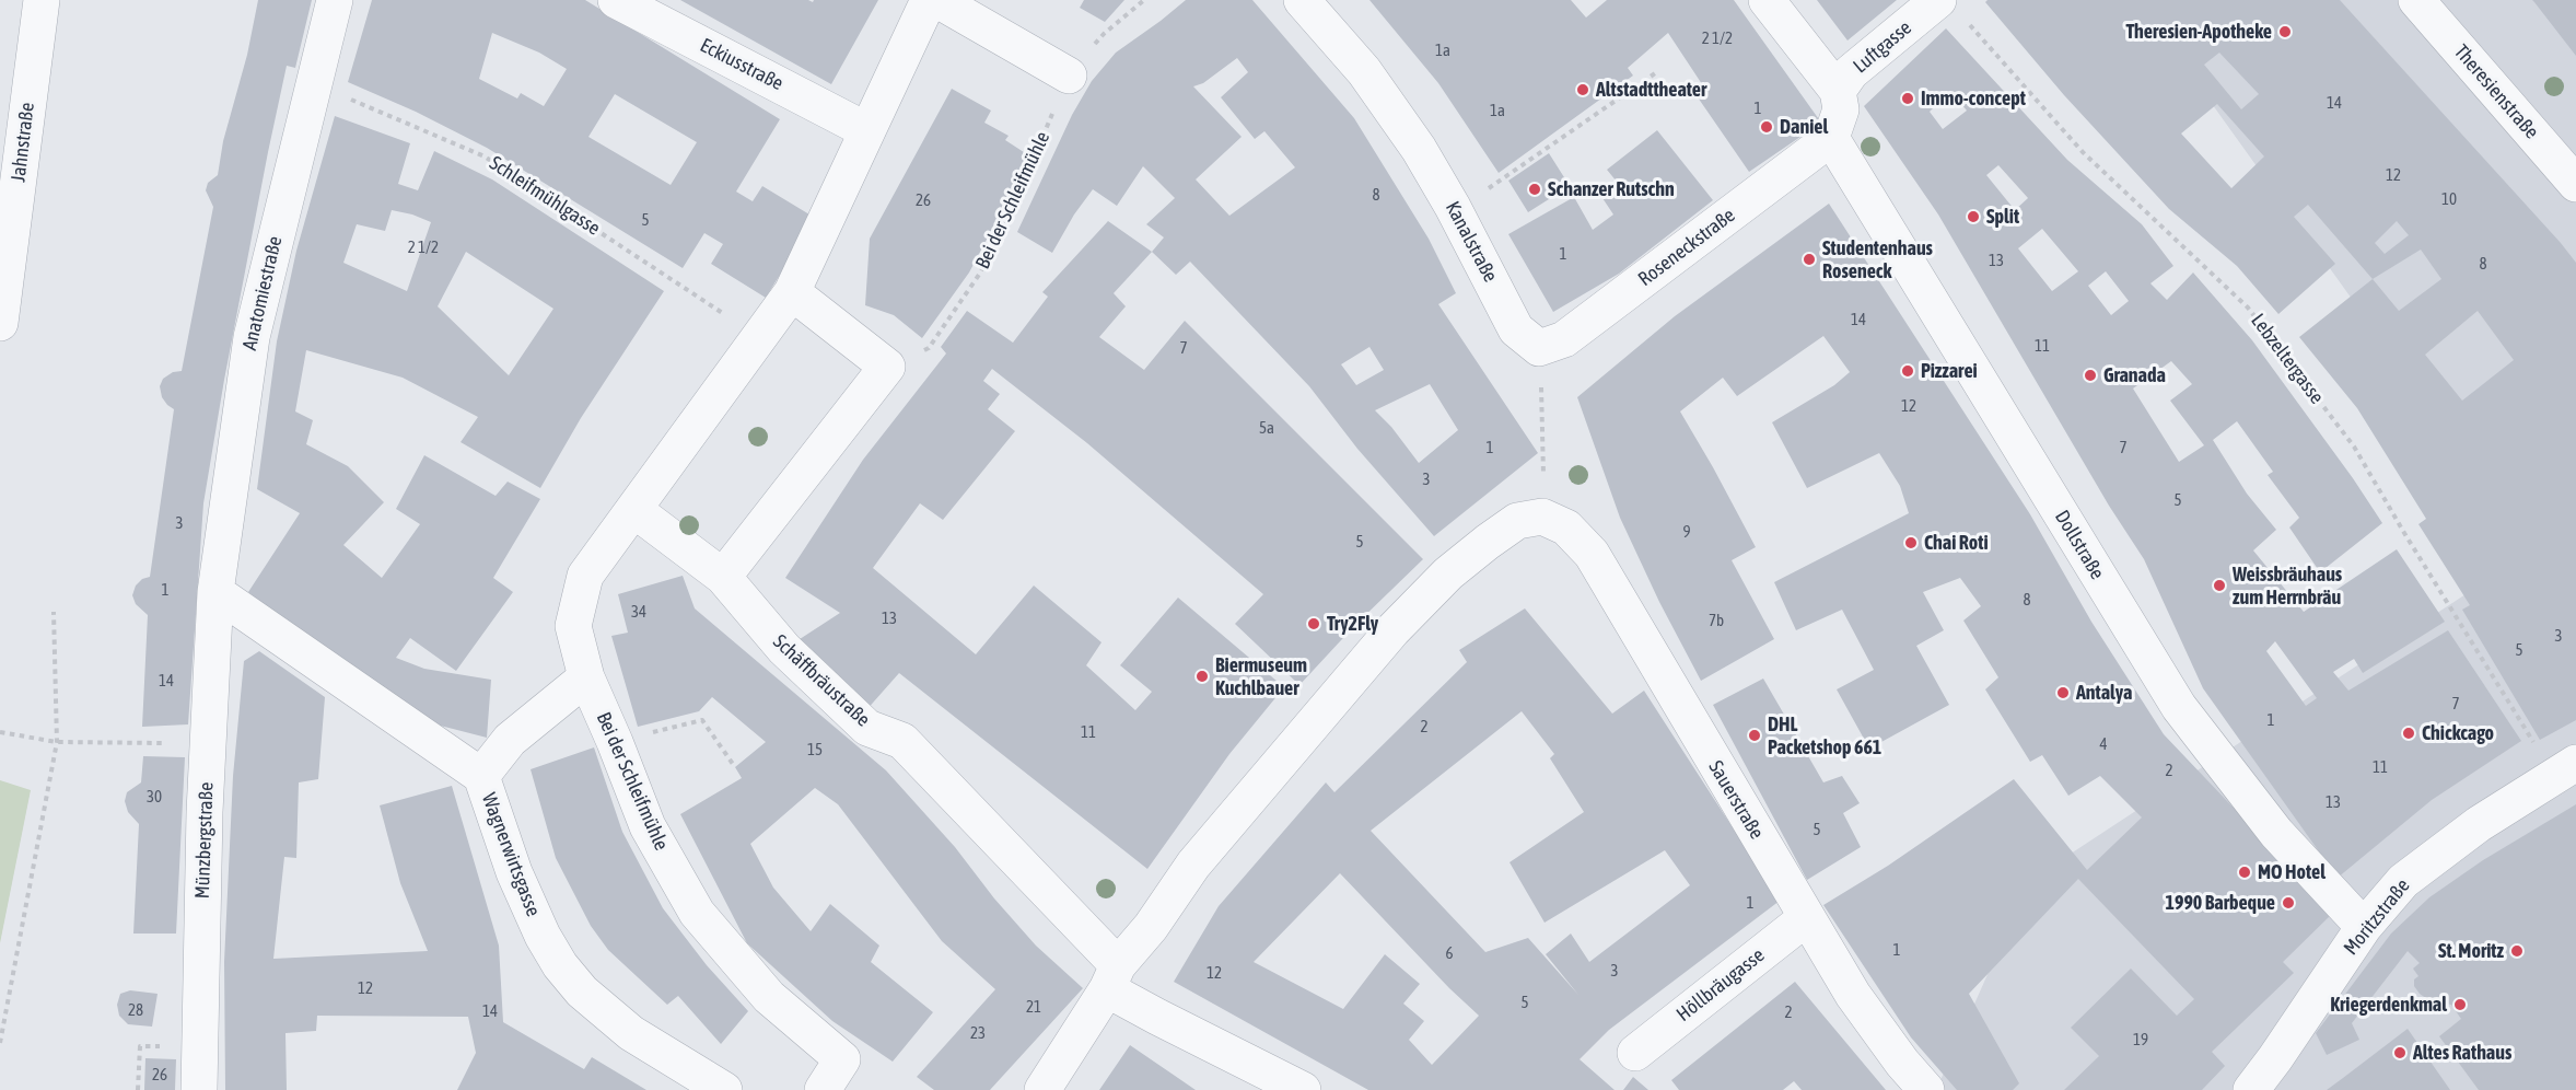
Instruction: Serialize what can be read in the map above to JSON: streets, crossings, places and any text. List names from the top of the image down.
{
  "streets": {
    "street": [
      "Luftgasse",
      "Eckiusstraße",
      "Theresienstraße",
      "Jahnstraße",
      "Bei der Schleifmühle",
      "Kanalstraße",
      "Roseneckstraße",
      "Anatomiestraße",
      "Dollstraße",
      "Schäffbräustraße",
      "Sauerstraße",
      "Münzbergstraße",
      "Wagnerwirtsgasse",
      "Moritzstraße",
      "Höllbräugasse"
    ],
    "path": ["Schleifmühlgasse", "Lebzeltergasse"]
  },
  "crossings": [
    ["Luftgasse", "Roseneckstraße"],
    ["Luftgasse", "Lebzeltergasse"],
    ["Luftgasse", "Dollstraße"],
    ["Eckiusstraße", "Bei der Schleifmühle"],
    ["Schleifmühlgasse", "Bei der Schleifmühle"],
    ["Schleifmühlgasse", "Anatomiestraße"],
    ["Bei der Schleifmühle", "Schäffbräustraße"],
    ["Kanalstraße", "Roseneckstraße"],
    ["Roseneckstraße", "Dollstraße"],
    ["Anatomiestraße", "Münzbergstraße"],
    ["Anatomiestraße", "Wagnerwirtsgasse"],
    ["Lebzeltergasse", "Moritzstraße"],
    ["Dollstraße", "Moritzstraße"],
    ["Sauerstraße", "Höllbräugasse"],
    ["Münzbergstraße", "Wagnerwirtsgasse"]
  ],
  "places": [
    "Theresien-Apotheke",
    "Altstadttheater",
    "Immo-concept",
    "Daniel",
    "Schanzer Rutschn",
    "Split",
    "Studentenhaus Roseneck",
    "Pizzarei",
    "Granada",
    "Chai Roti",
    "Weissbräuhaus zum Herrnbräu",
    "Try2Fly",
    "Biermuseum Kuchlbauer",
    "Antalya",
    "Chickcago",
    "DHL Packetshop 661",
    "MO Hotel",
    "1990 Barbeque",
    "St. Moritz",
    "Kriegerdenkmal",
    "Altes Rathaus"
  ],
  "house_numbers": [
    "2 1/2",
    "1a",
    "14",
    "1",
    "1a",
    "12",
    "8",
    "10",
    "26",
    "5",
    "2 1/2",
    "1",
    "13",
    "8",
    "14",
    "11",
    "7",
    "12",
    "5a",
    "1",
    "7",
    "3",
    "5",
    "3",
    "9",
    "5",
    "1",
    "8",
    "34",
    "13",
    "7b",
    "3",
    "5",
    "14",
    "7",
    "1",
    "2",
    "11",
    "4",
    "15",
    "11",
    "2",
    "30",
    "13",
    "5",
    "1",
    "1",
    "6",
    "3",
    "12",
    "12",
    "5",
    "21",
    "28",
    "14",
    "2",
    "23",
    "19",
    "26"
  ]
}
